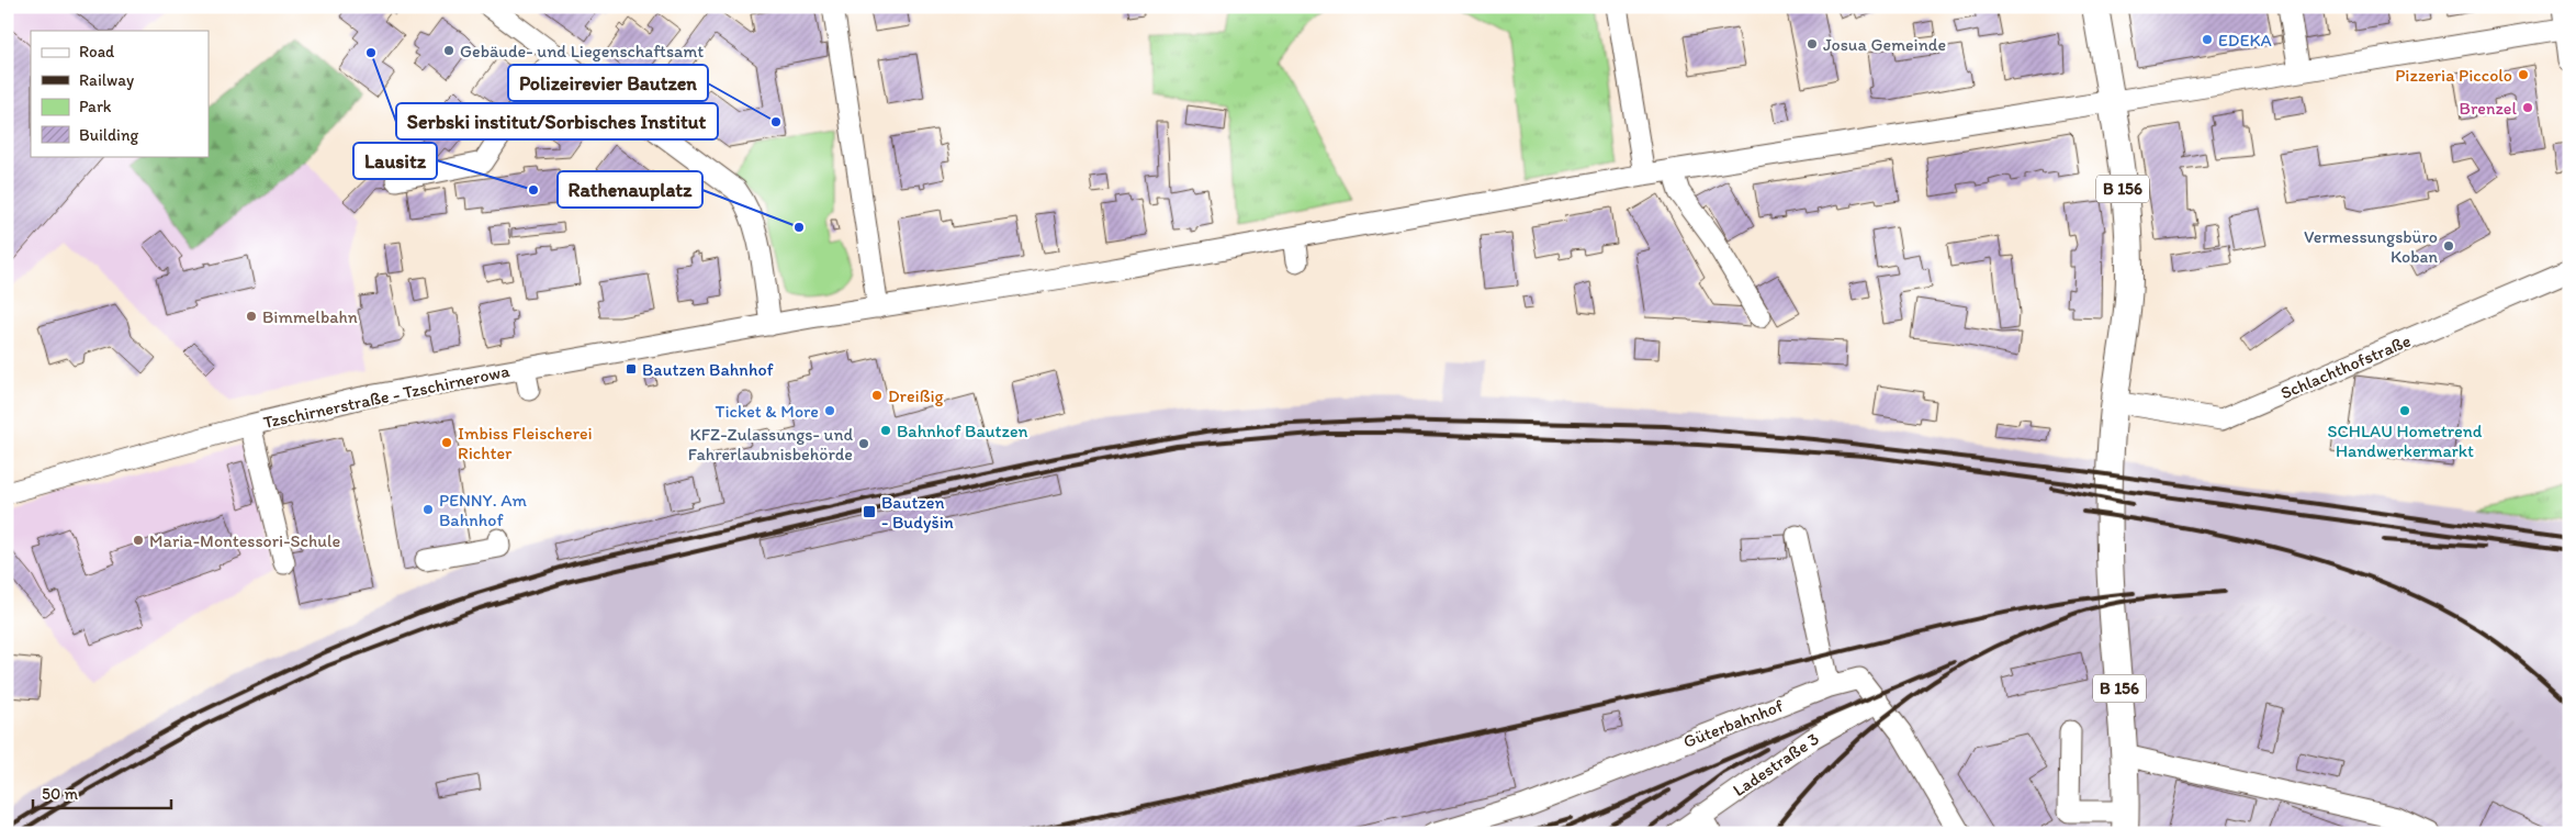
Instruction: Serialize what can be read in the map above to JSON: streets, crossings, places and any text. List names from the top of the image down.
{
  "streets": {
    "main road": ["B 156"],
    "street": [
      "Schlachthofstraße",
      "Tzschirnerstraße - Tzschirnerowa",
      "Güterbahnhof",
      "Ladestraße 3"
    ]
  },
  "crossings": [
    ["B 156", "Schlachthofstraße"],
    ["B 156", "Tzschirnerstraße - Tzschirnerowa"],
    ["Güterbahnhof", "Ladestraße 3"]
  ],
  "places": {
    "other": [
      "EDEKA",
      "Josua Gemeinde",
      "Gebäude- und Liegenschaftsamt",
      "Serbski institut/Sorbisches Institut",
      "Pizzeria Piccolo",
      "Brenzel",
      "Polizeirevier Bautzen",
      "Lausitz",
      "Rathenauplatz",
      "Vermessungsbüro Koban",
      "Bimmelbahn",
      "Dreißig",
      "Ticket & More",
      "SCHLAU Hometrend Handwerkermarkt",
      "Bahnhof Bautzen",
      "Imbiss Fleischerei Richter",
      "KFZ-Zulassungs- und Fahrerlaubnisbehörde",
      "PENNY. Am Bahnhof",
      "Maria-Montessori-Schule"
    ],
    "transit": ["Bautzen Bahnhof", "Bautzen - Budyšin"]
  },
  "legend": [
    "Road",
    "Railway",
    "Park",
    "Building"
  ],
  "scale_bar": "50 m"
}
